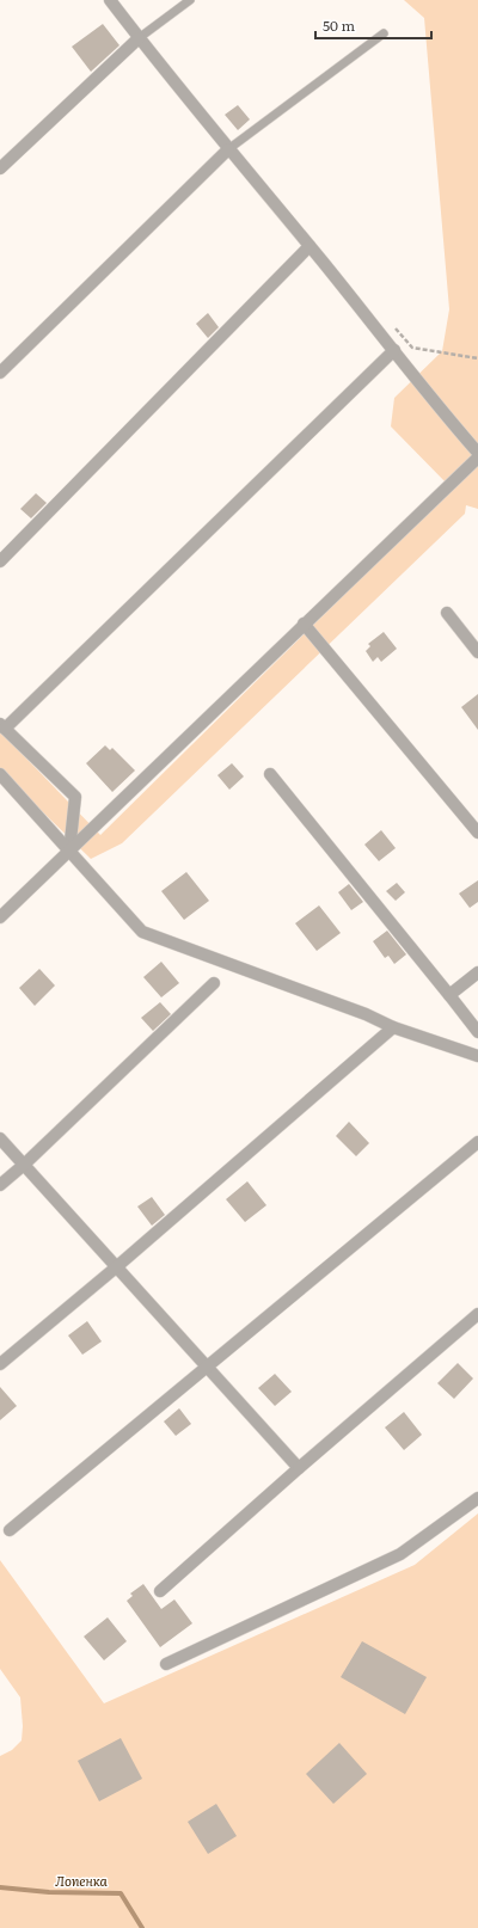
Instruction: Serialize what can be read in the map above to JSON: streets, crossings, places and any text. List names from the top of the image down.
{
  "water": ["Лопенка"],
  "scale_bar": "50 m"
}
